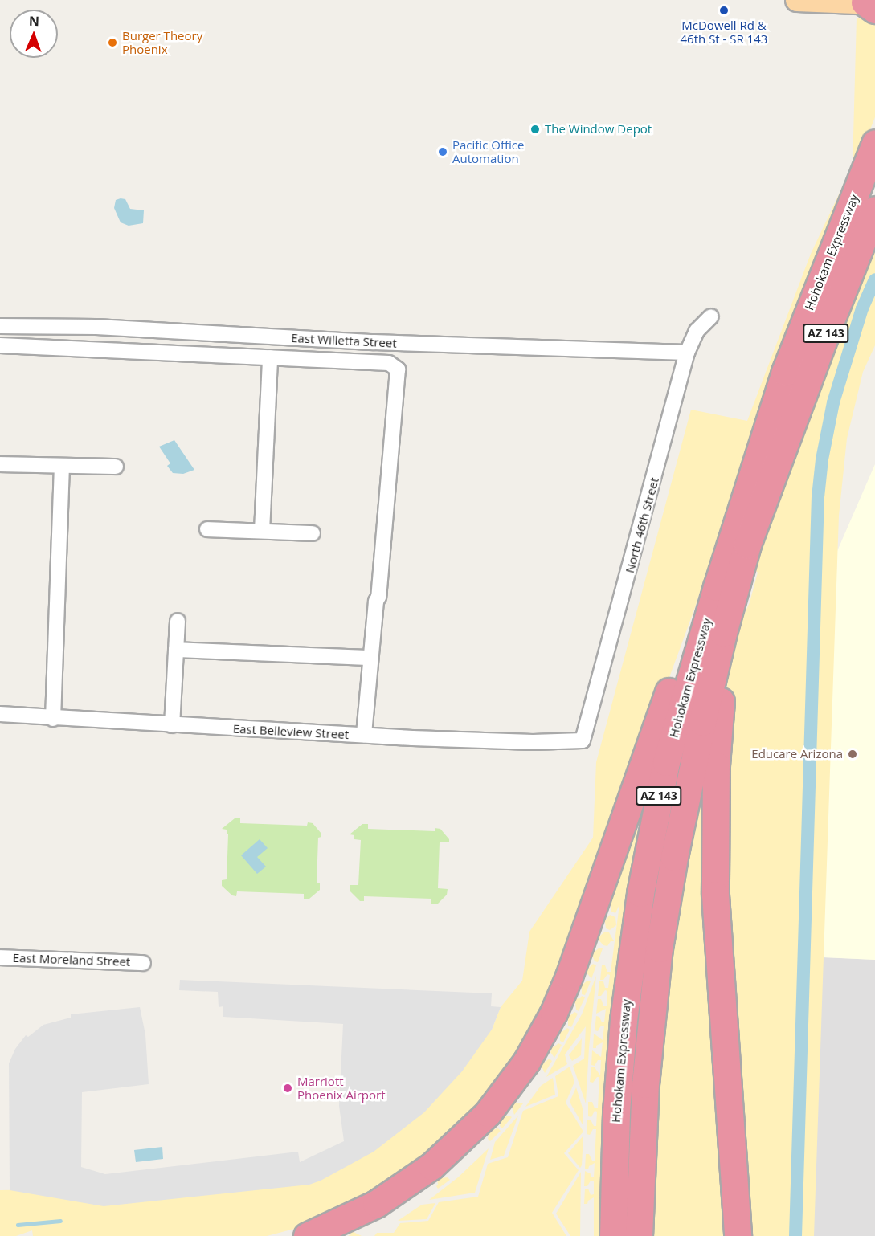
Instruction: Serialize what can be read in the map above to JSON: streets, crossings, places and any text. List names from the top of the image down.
{
  "streets": {
    "highway": ["Hohokam Expressway", "AZ 143"],
    "street": [
      "East Willetta Street",
      "North 46th Street",
      "East Belleview Street",
      "East Moreland Street"
    ]
  },
  "crossings": [
    ["East Willetta Street", "North 46th Street"],
    ["North 46th Street", "East Belleview Street"]
  ],
  "places": [
    "McDowell Rd & 46th St - SR 143",
    "Burger Theory Phoenix",
    "The Window Depot",
    "Pacific Office Automation",
    "Educare Arizona",
    "Marriott Phoenix Airport"
  ],
  "north": "top"
}
